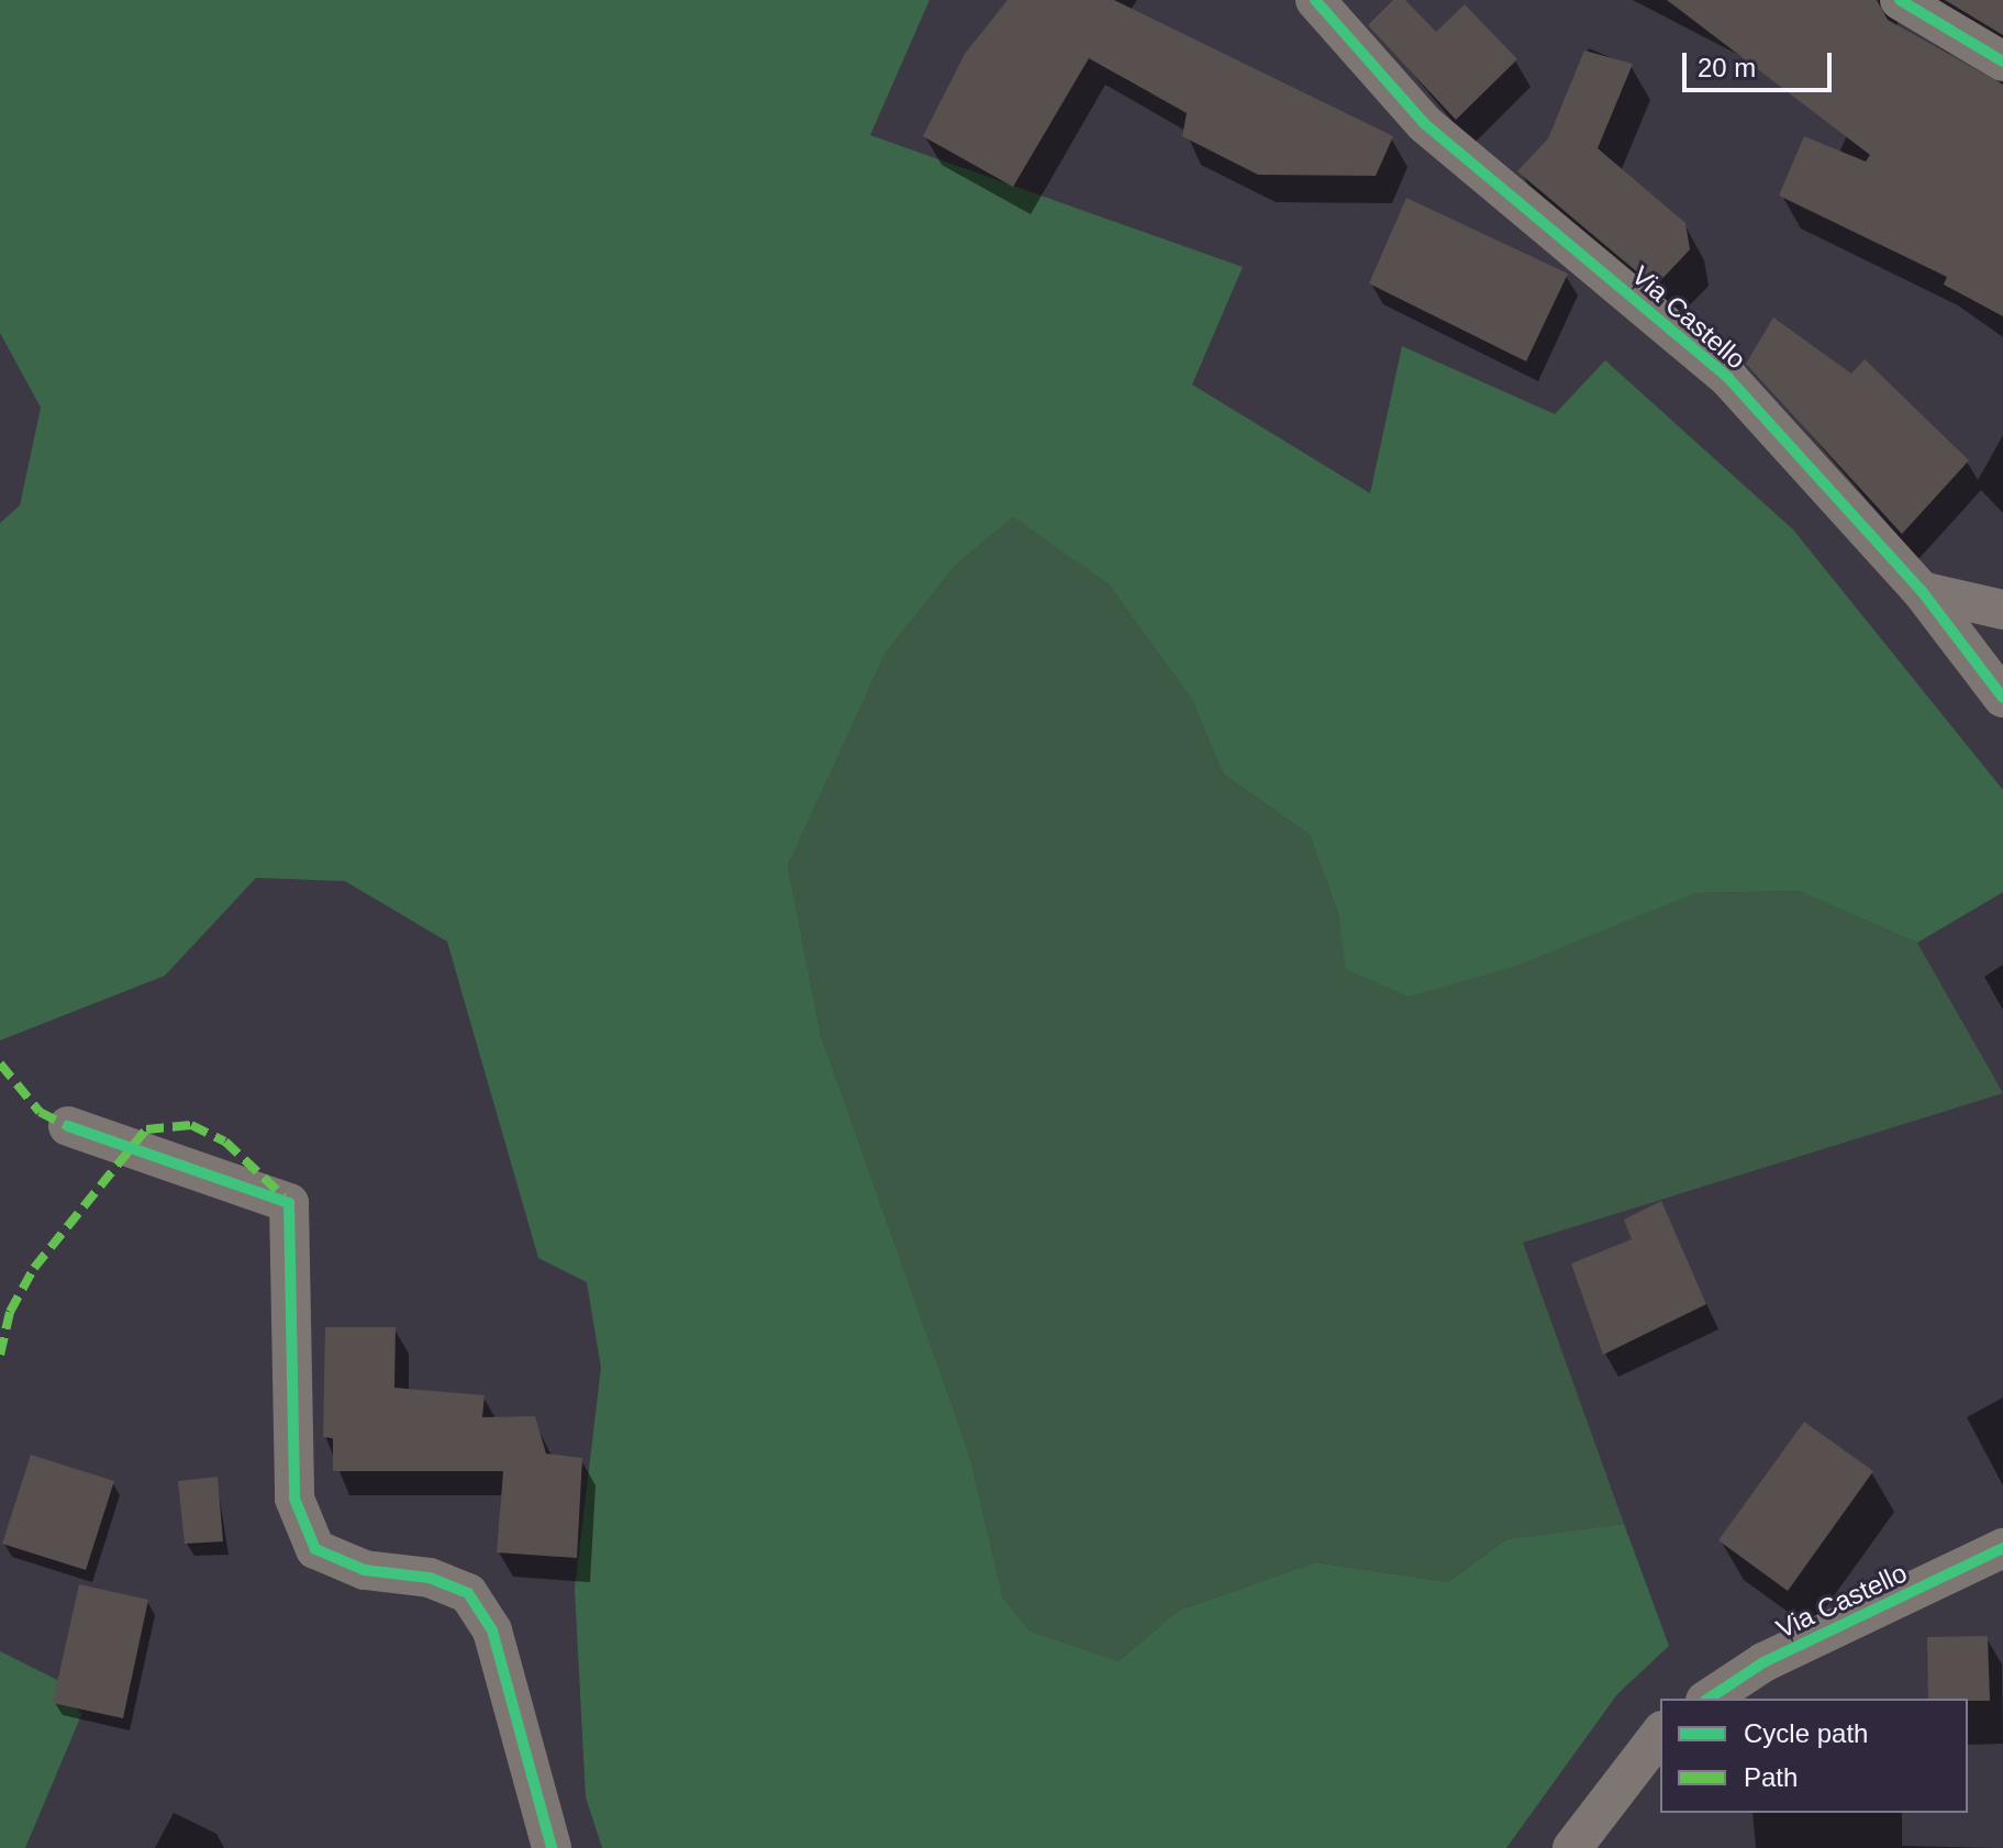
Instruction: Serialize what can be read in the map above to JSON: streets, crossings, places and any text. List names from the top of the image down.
{
  "streets": {
    "street": ["Via Castello"]
  },
  "legend": ["Cycle path", "Path"],
  "scale_bar": "20 m"
}
